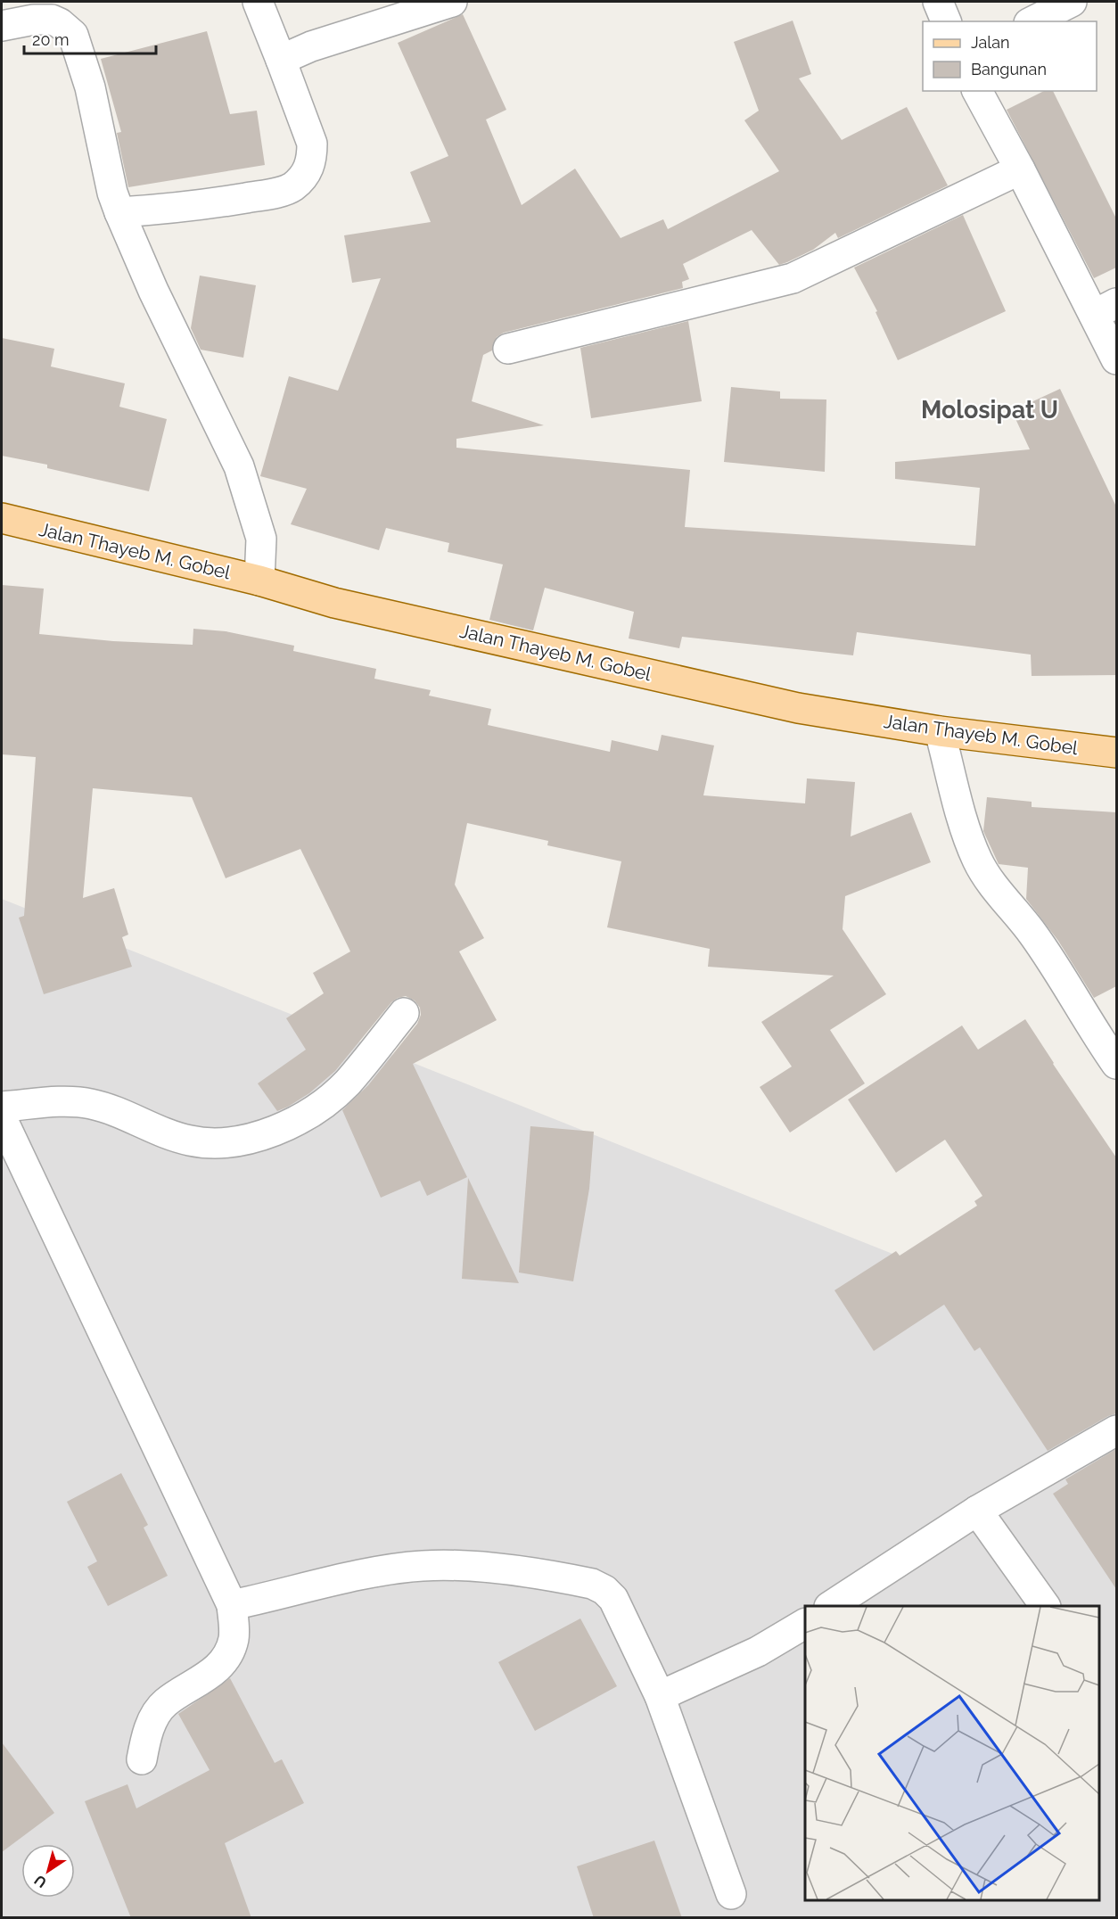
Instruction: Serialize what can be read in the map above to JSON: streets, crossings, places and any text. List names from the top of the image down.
{
  "streets": {
    "main road": ["Jalan Thayeb M. Gobel"]
  },
  "districts": ["Molosipat U"],
  "legend": ["Jalan", "Bangunan"],
  "scale_bar": "20 m",
  "north": "bottom left"
}
